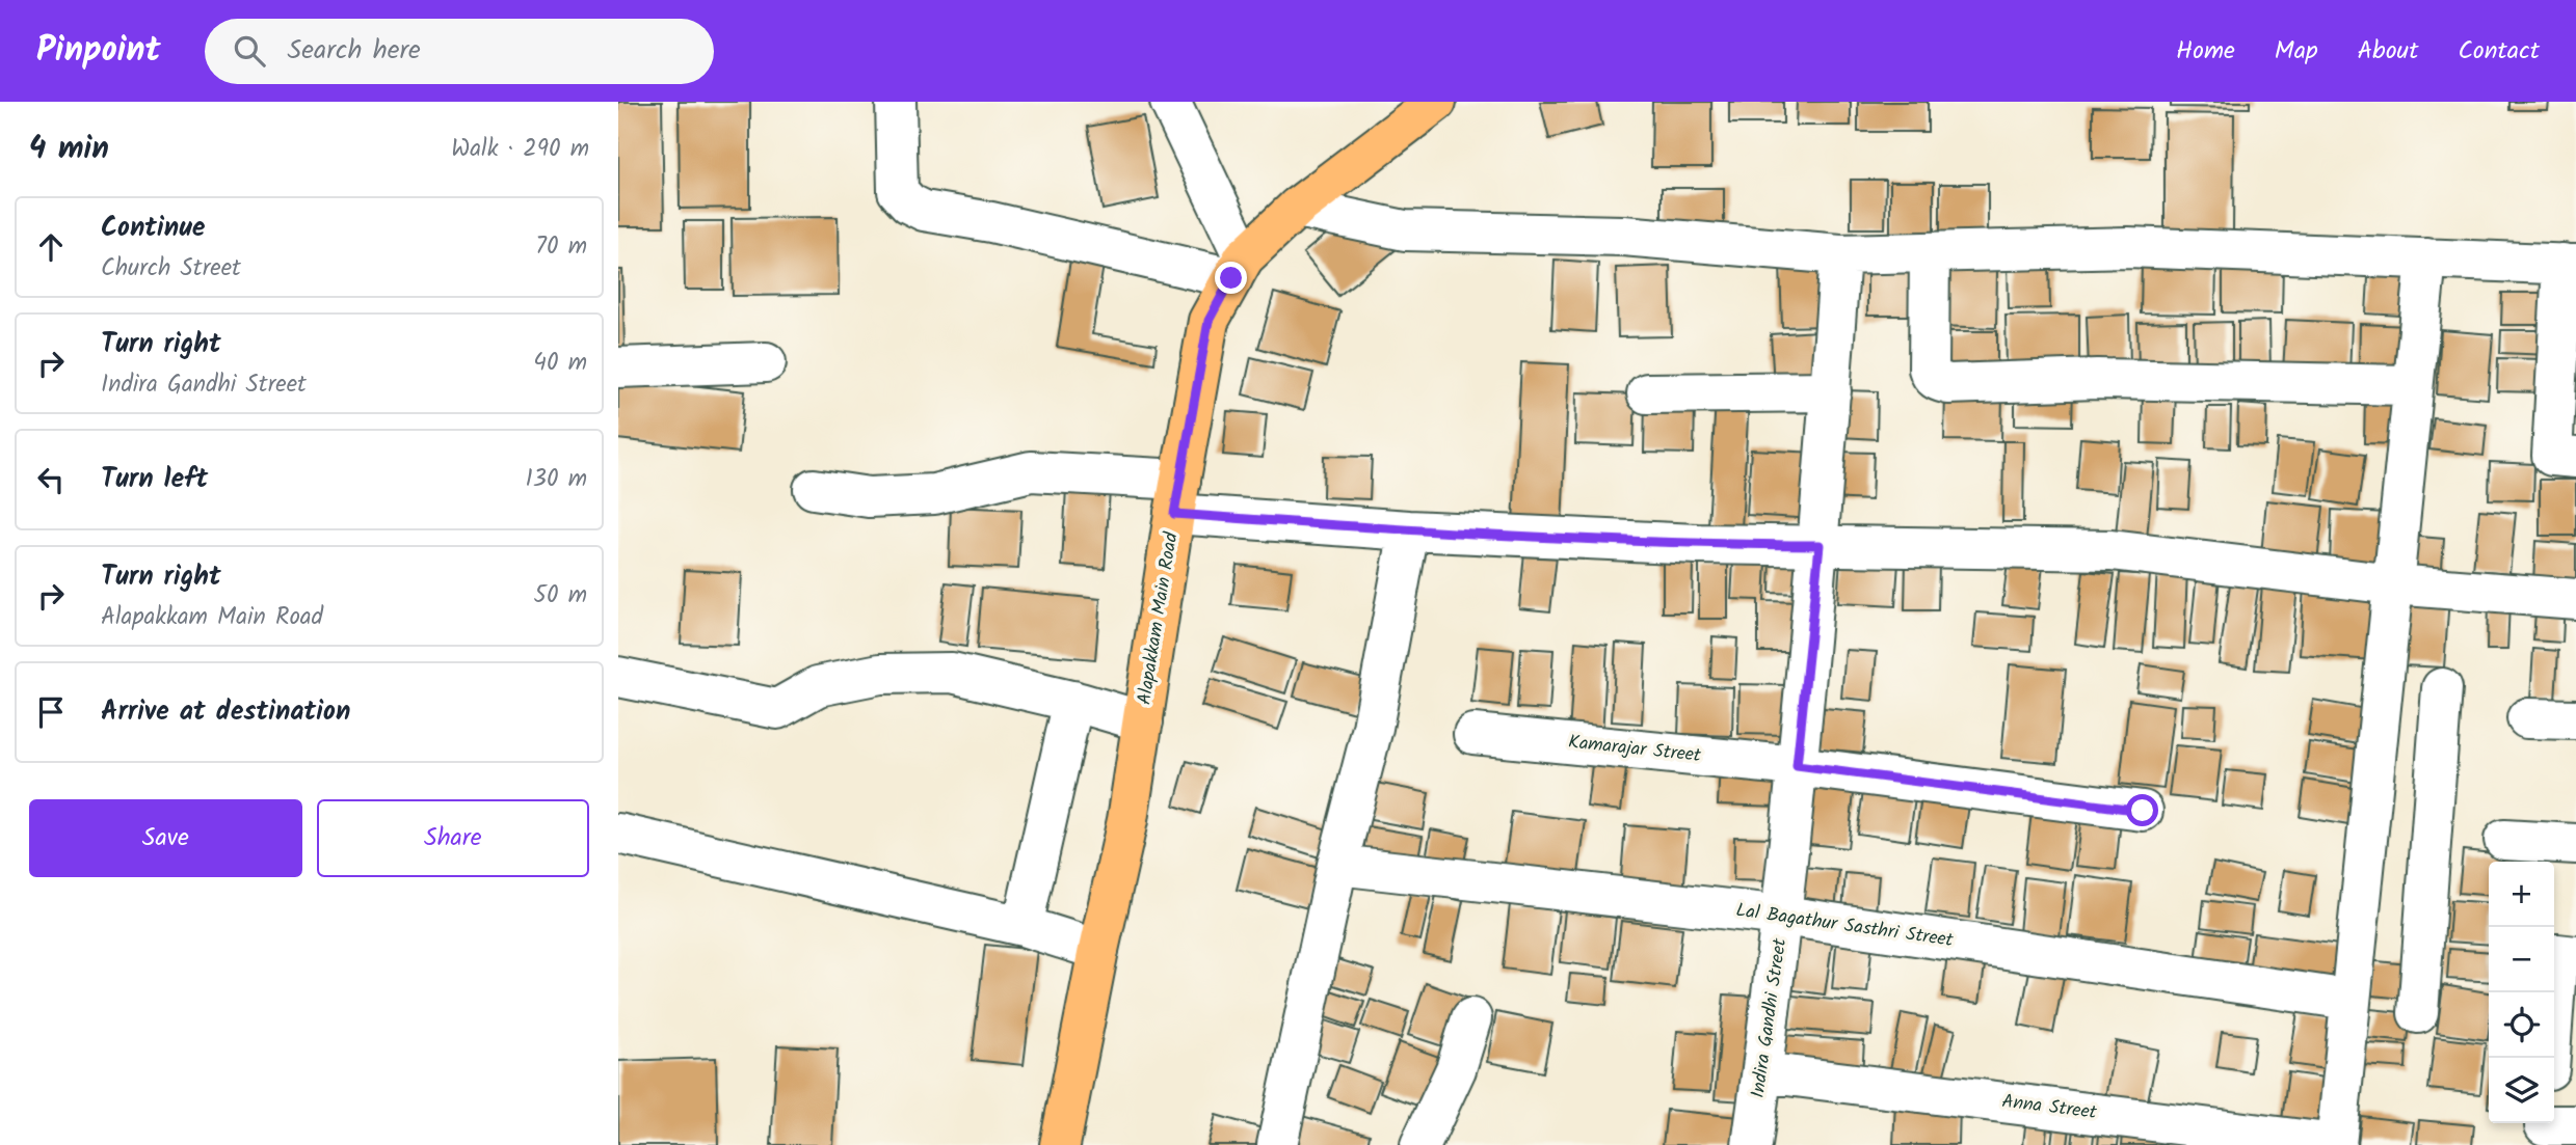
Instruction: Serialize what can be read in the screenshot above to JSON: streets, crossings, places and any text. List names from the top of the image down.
{
  "streets": {
    "main road": ["Alapakkam Main Road"],
    "street": [
      "Kamarajar Street",
      "Lal Bagathur Sasthri Street",
      "Indira Gandhi Street",
      "Anna Street"
    ]
  },
  "crossings": [
    ["Kamarajar Street", "Indira Gandhi Street"],
    ["Lal Bagathur Sasthri Street", "Indira Gandhi Street"],
    ["Indira Gandhi Street", "Anna Street"]
  ],
  "page": {
    "header": "Pinpoint",
    "search": "Search here",
    "nav": [
      "Home",
      "Map",
      "About",
      "Contact"
    ],
    "heading": ["4 min", "Walk · 290 m"],
    "list": [
      ["Continue", "Church Street", "70 m"],
      ["Turn right", "Indira Gandhi Street", "40 m"],
      ["Turn left", "130 m"],
      ["Turn right", "Alapakkam Main Road", "50 m"],
      "Arrive at destination"
    ],
    "buttons": ["Save", "Share"],
    "map_buttons": ["+", "−"]
  }
}
